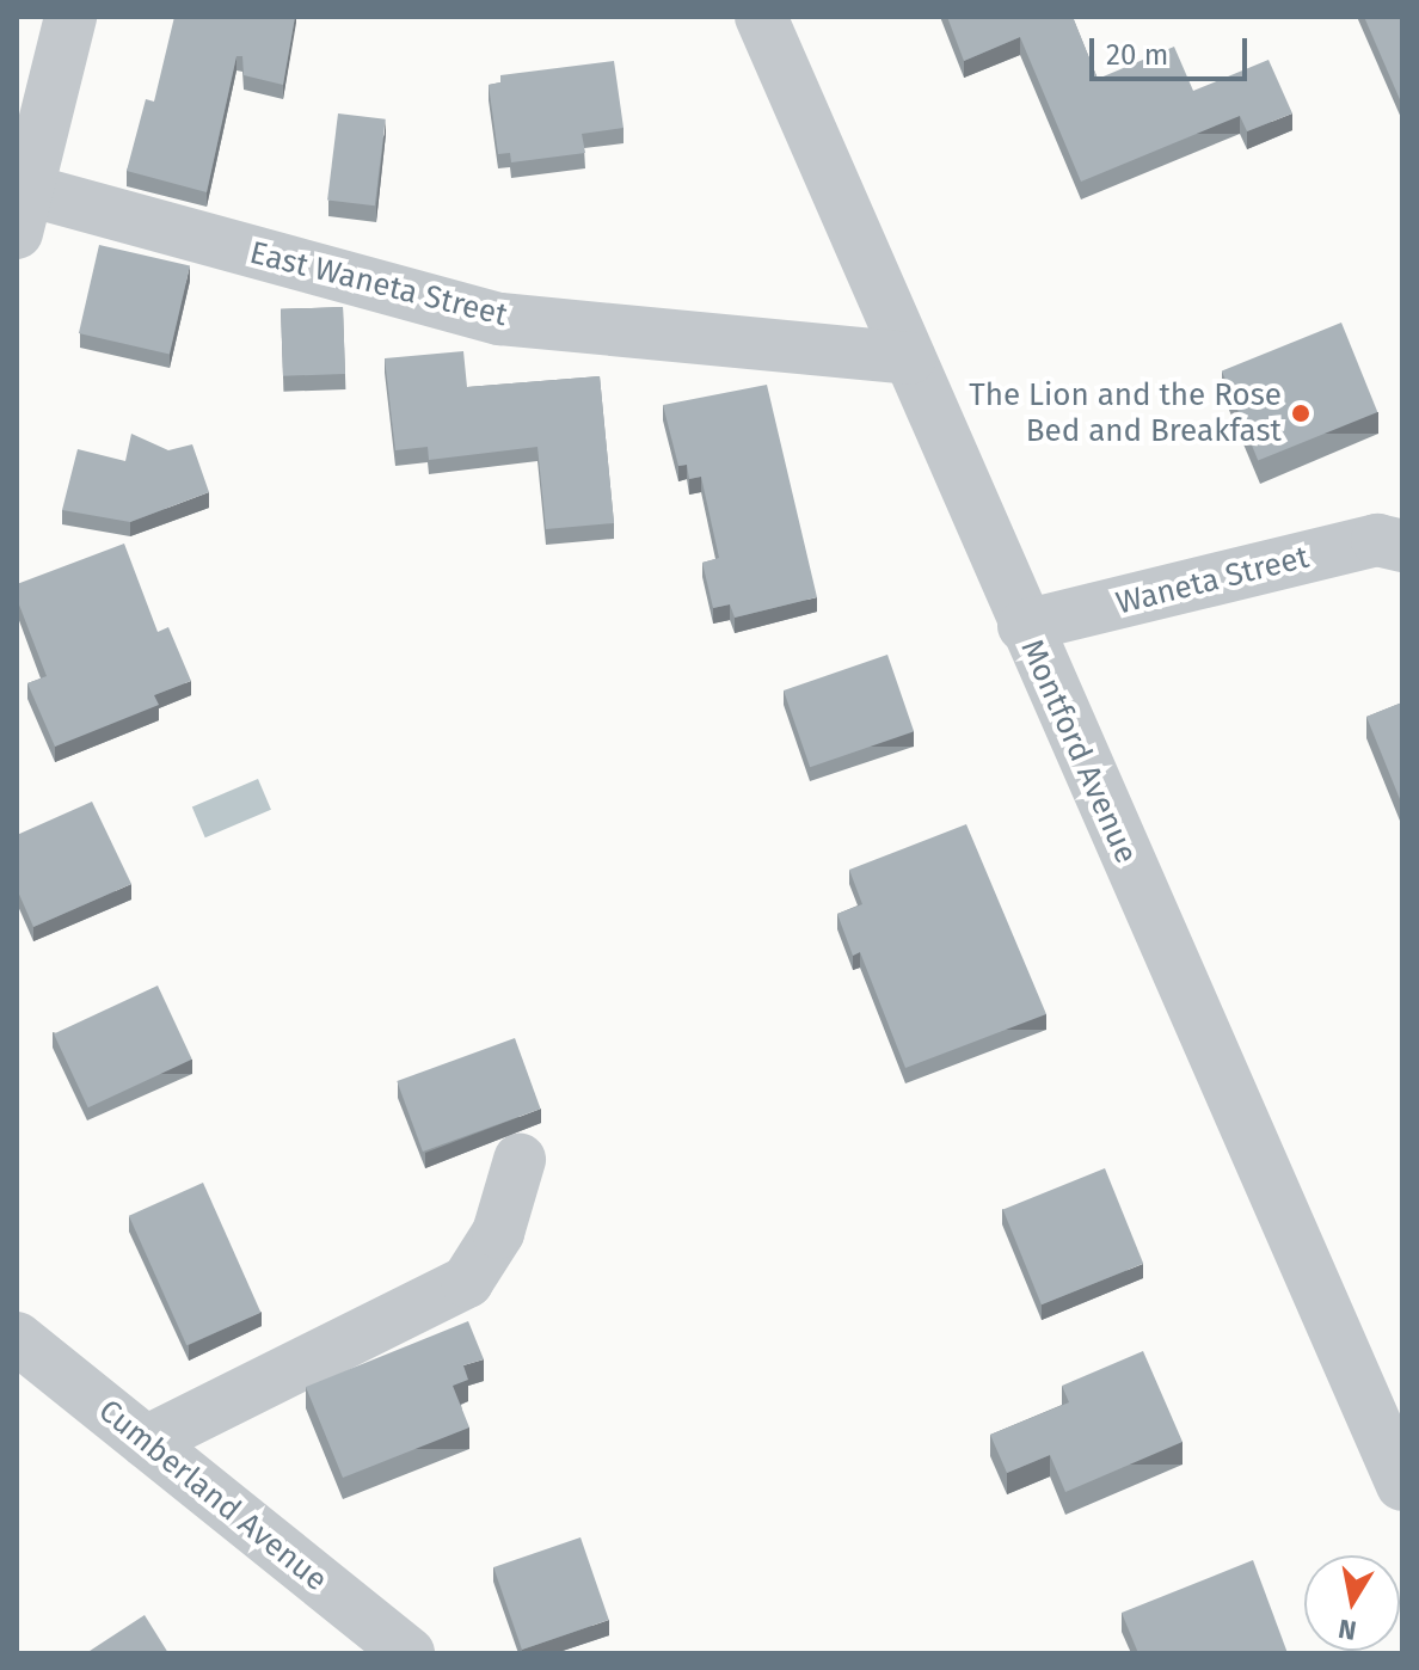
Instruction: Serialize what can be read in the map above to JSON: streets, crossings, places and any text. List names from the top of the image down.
{
  "streets": {
    "street": [
      "East Waneta Street",
      "Waneta Street",
      "Montford Avenue",
      "Cumberland Avenue"
    ]
  },
  "crossings": [
    ["East Waneta Street", "Montford Avenue"],
    ["Waneta Street", "Montford Avenue"]
  ],
  "places": ["The Lion and the Rose Bed and Breakfast"],
  "scale_bar": "20 m",
  "north": "bottom"
}
